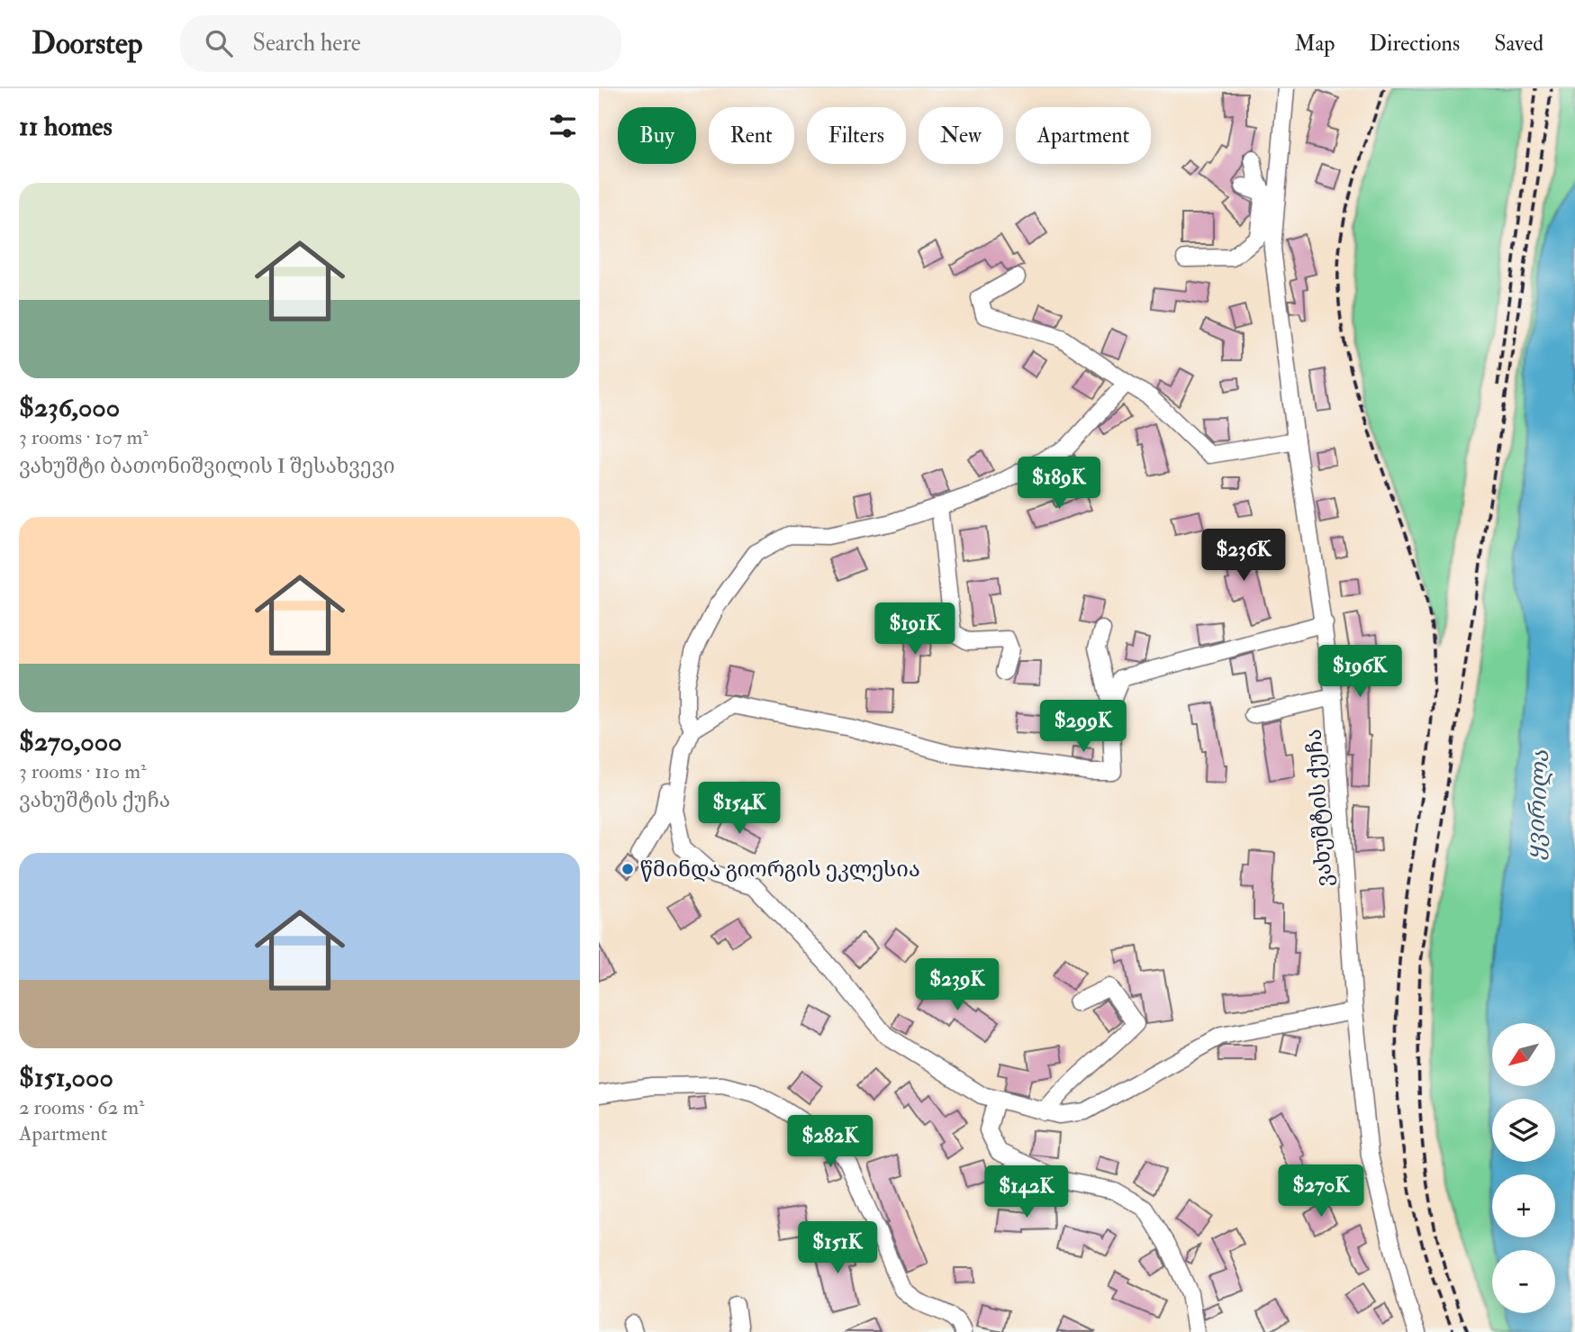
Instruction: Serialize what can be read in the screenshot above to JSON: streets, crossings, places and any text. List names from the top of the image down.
{
  "streets": {
    "street": ["ვახუშტის ქუჩა"]
  },
  "water": ["ყვირილა"],
  "places": ["წმინდა გიორგის ეკლესია"],
  "north": "bottom left",
  "page": {
    "header": "Doorstep",
    "search": "Search here",
    "nav": ["Map", "Directions", "Saved"],
    "heading": "11 homes",
    "chip": [
      "Buy",
      "Rent",
      "Filters",
      "New",
      "Apartment"
    ],
    "list": [
      {
        "name": "$236,000",
        "note": "3 rooms · 107 m² · ვახუშტი ბათონიშვილის I შესახვევი"
      },
      {
        "name": "$270,000",
        "note": "3 rooms · 110 m² · ვახუშტის ქუჩა"
      },
      {
        "name": "$151,000",
        "note": "2 rooms · 62 m² · Apartment"
      }
    ],
    "price": [
      "$189K",
      "$236K",
      "$191K",
      "$196K",
      "$299K",
      "$154K",
      "$239K",
      "$282K",
      "$270K",
      "$142K",
      "$151K"
    ],
    "map_buttons": ["+", "−"]
  }
}
